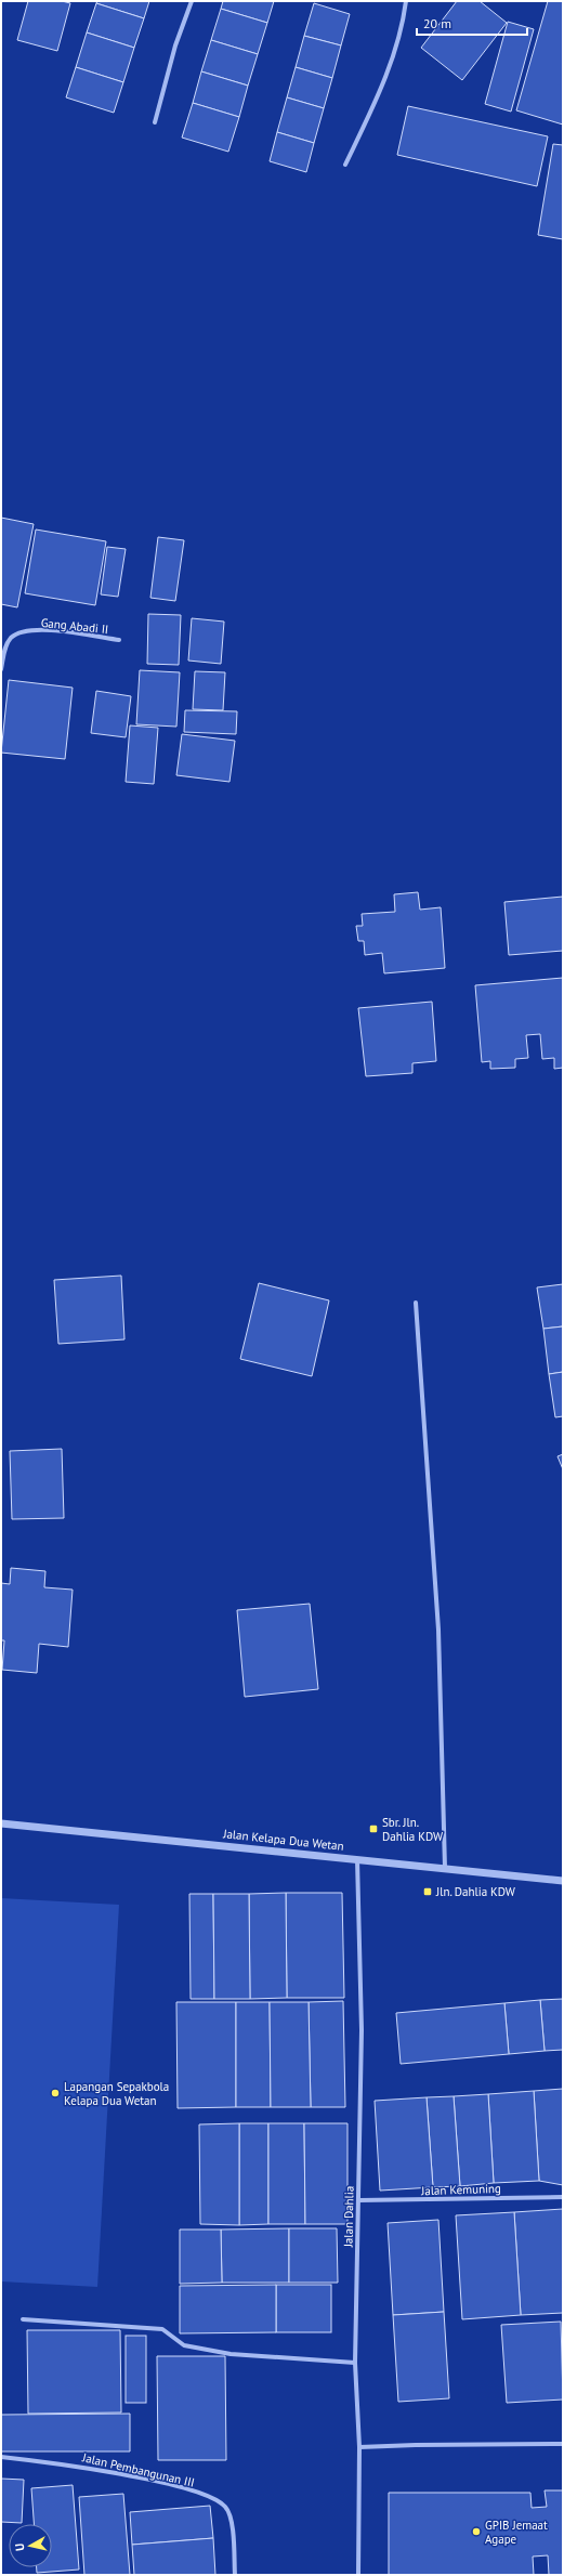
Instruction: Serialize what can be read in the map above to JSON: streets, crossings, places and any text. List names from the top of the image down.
{
  "streets": {
    "street": [
      "Gang Abadi II",
      "Jalan Kelapa Dua Wetan",
      "Jalan Kemuning",
      "Jalan Dahlia",
      "Jalan Pembangunan III"
    ]
  },
  "crossings": [
    ["Jalan Kelapa Dua Wetan", "Jalan Dahlia"],
    ["Jalan Kemuning", "Jalan Dahlia"]
  ],
  "places": {
    "transit": ["Sbr. Jln. Dahlia KDW", "Jln. Dahlia KDW"],
    "other": ["Lapangan Sepakbola Kelapa Dua Wetan", "GPIB Jemaat Agape"]
  },
  "scale_bar": "20 m",
  "north": "left"
}
